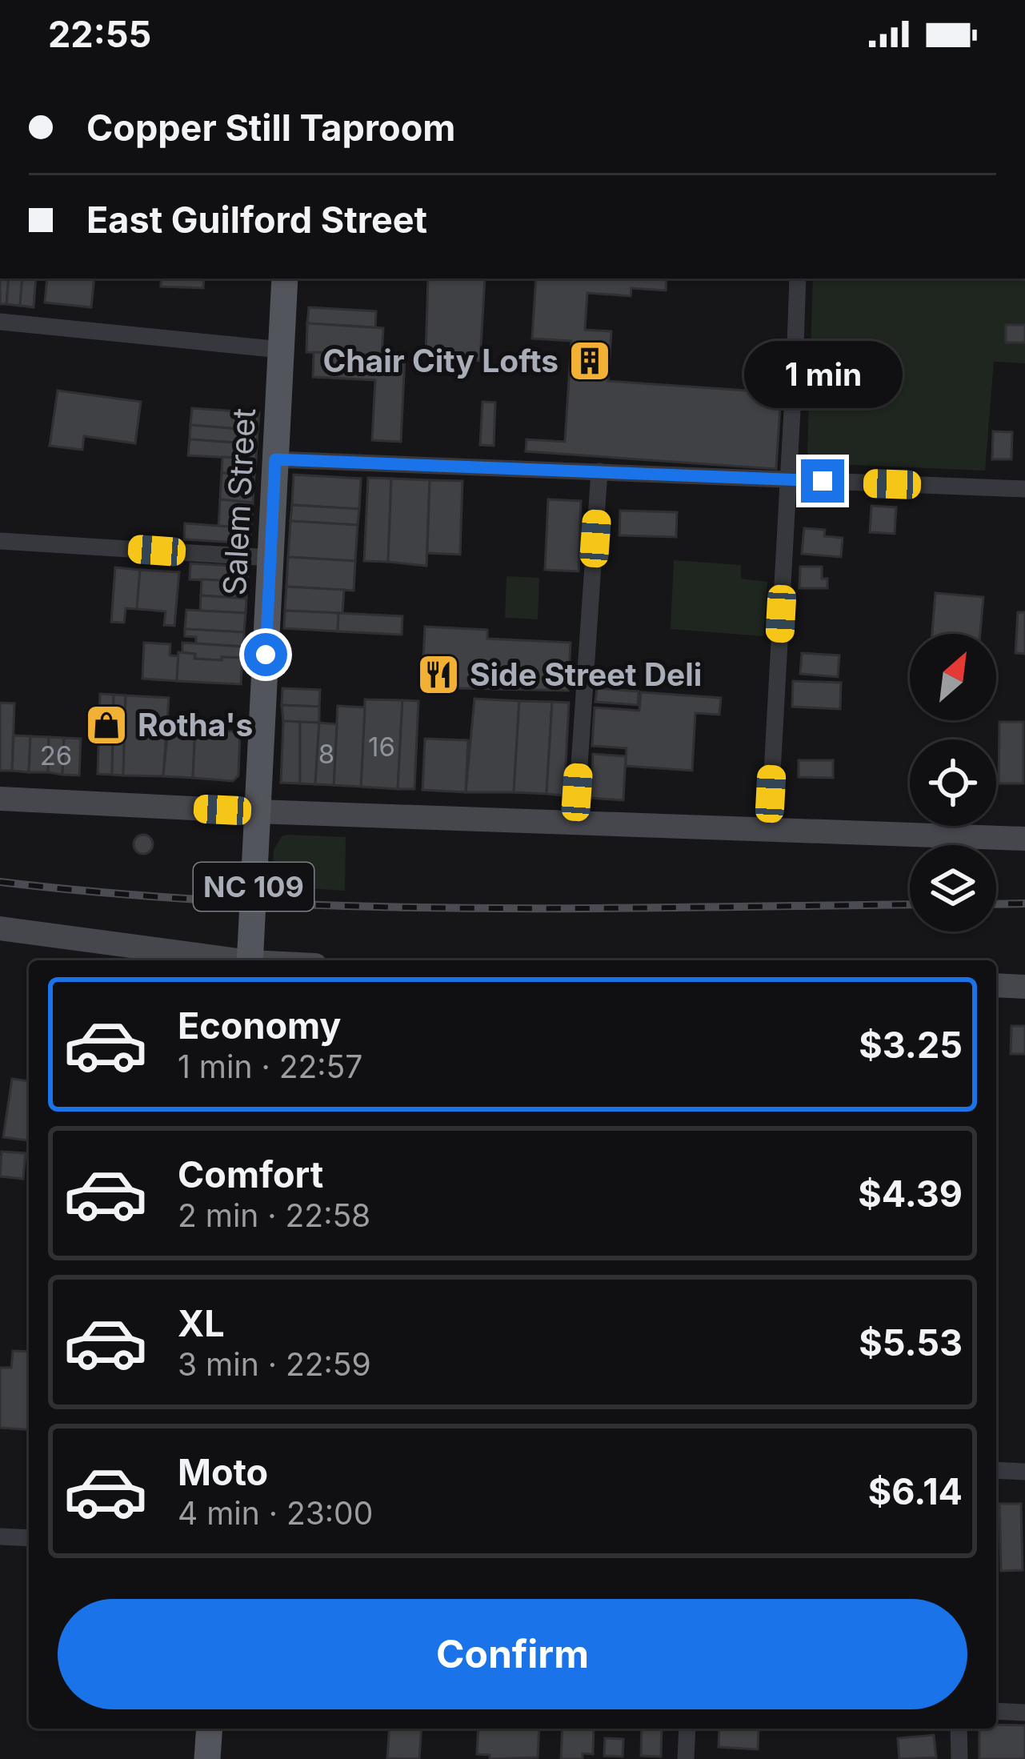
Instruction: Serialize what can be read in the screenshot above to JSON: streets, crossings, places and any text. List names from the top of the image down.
{
  "streets": {
    "main road": ["Salem Street", "NC 109"]
  },
  "places": {
    "building": ["Chair City Lofts"],
    "restaurant": ["Side Street Deli"],
    "shop": ["Rotha's"]
  },
  "house_numbers": ["16", "8", "26"],
  "north": "top right",
  "page": {
    "status": "22:55",
    "banner": ["Copper Still Taproom", "East Guilford Street"],
    "bubble": "1 min",
    "list": [
      {
        "name": "Economy",
        "note": "1 min · 22:57",
        "value": "$3.25"
      },
      {
        "name": "Comfort",
        "note": "2 min · 22:58",
        "value": "$4.39"
      },
      {
        "name": "XL",
        "note": "3 min · 22:59",
        "value": "$5.53"
      },
      {
        "name": "Moto",
        "note": "4 min · 23:00",
        "value": "$6.14"
      }
    ],
    "buttons": "Confirm"
  }
}
